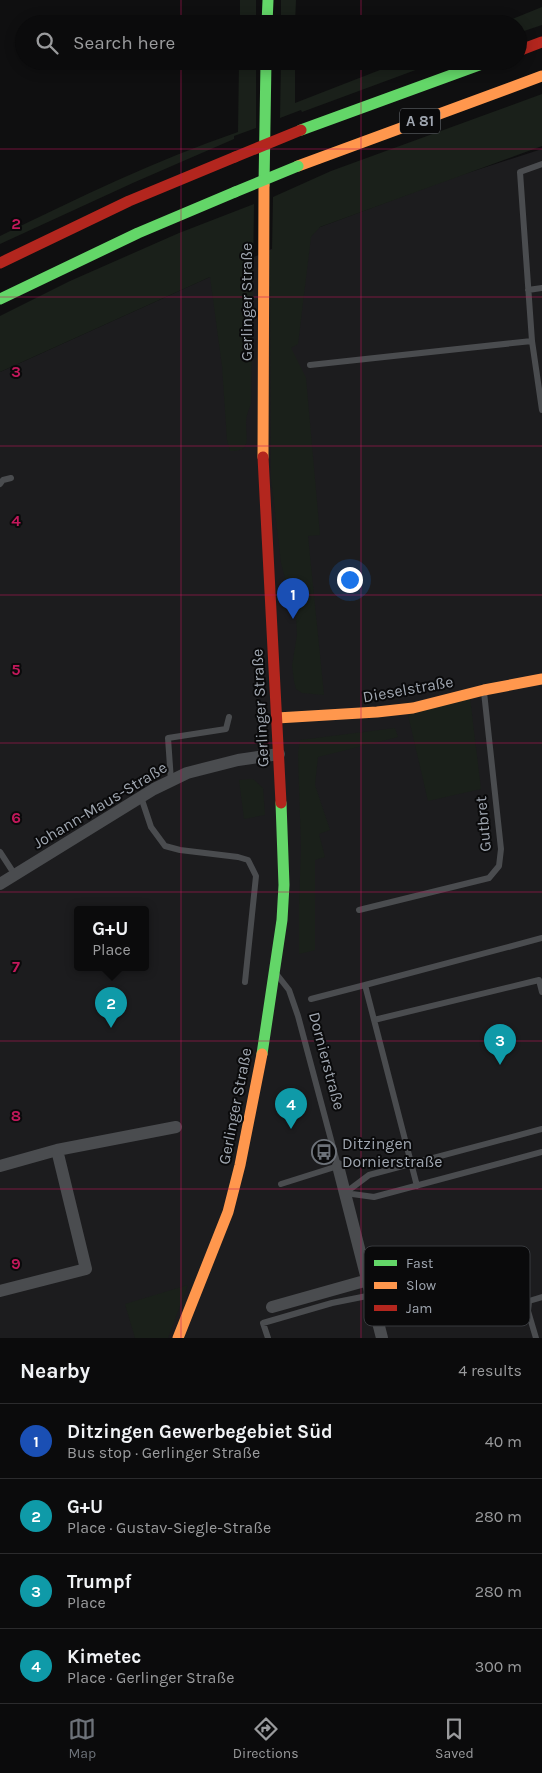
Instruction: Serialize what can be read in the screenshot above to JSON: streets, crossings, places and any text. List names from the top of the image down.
{
  "streets": {
    "main road": ["A 81", "Gerlinger Straße", "Dieselstraße"],
    "street": ["Johann-Maus-Straße", "Dornierstraße"],
    "lane": ["Gutbret"]
  },
  "crossings": [
    ["Gerlinger Straße", "Dieselstraße"],
    ["Gerlinger Straße", "Johann-Maus-Straße"],
    ["Gerlinger Straße", "Dornierstraße"],
    ["Dieselstraße", "Gutbret"]
  ],
  "places": {
    "bus stop": ["Ditzingen Dornierstraße"]
  },
  "legend": ["Fast", "Slow", "Jam"],
  "page": {
    "search": "Search here",
    "pins": [
      "1",
      "2",
      "3",
      "4"
    ],
    "popup": ["G+U", "Place"],
    "heading": ["Nearby", "4 results"],
    "list": [
      {
        "mark": "1",
        "name": "Ditzingen Gewerbegebiet Süd",
        "note": "Bus stop · Gerlinger Straße",
        "value": "40 m"
      },
      {
        "mark": "2",
        "name": "G+U",
        "note": "Place · Gustav-Siegle-Straße",
        "value": "280 m"
      },
      {
        "mark": "3",
        "name": "Trumpf",
        "note": "Place",
        "value": "280 m"
      },
      {
        "mark": "4",
        "name": "Kimetec",
        "note": "Place · Gerlinger Straße",
        "value": "300 m"
      }
    ],
    "nav": ["Map", "Directions", "Saved"]
  },
  "grid": {
    "rows": [
      "2",
      "3",
      "4",
      "5",
      "6",
      "7",
      "8",
      "9"
    ]
  }
}
